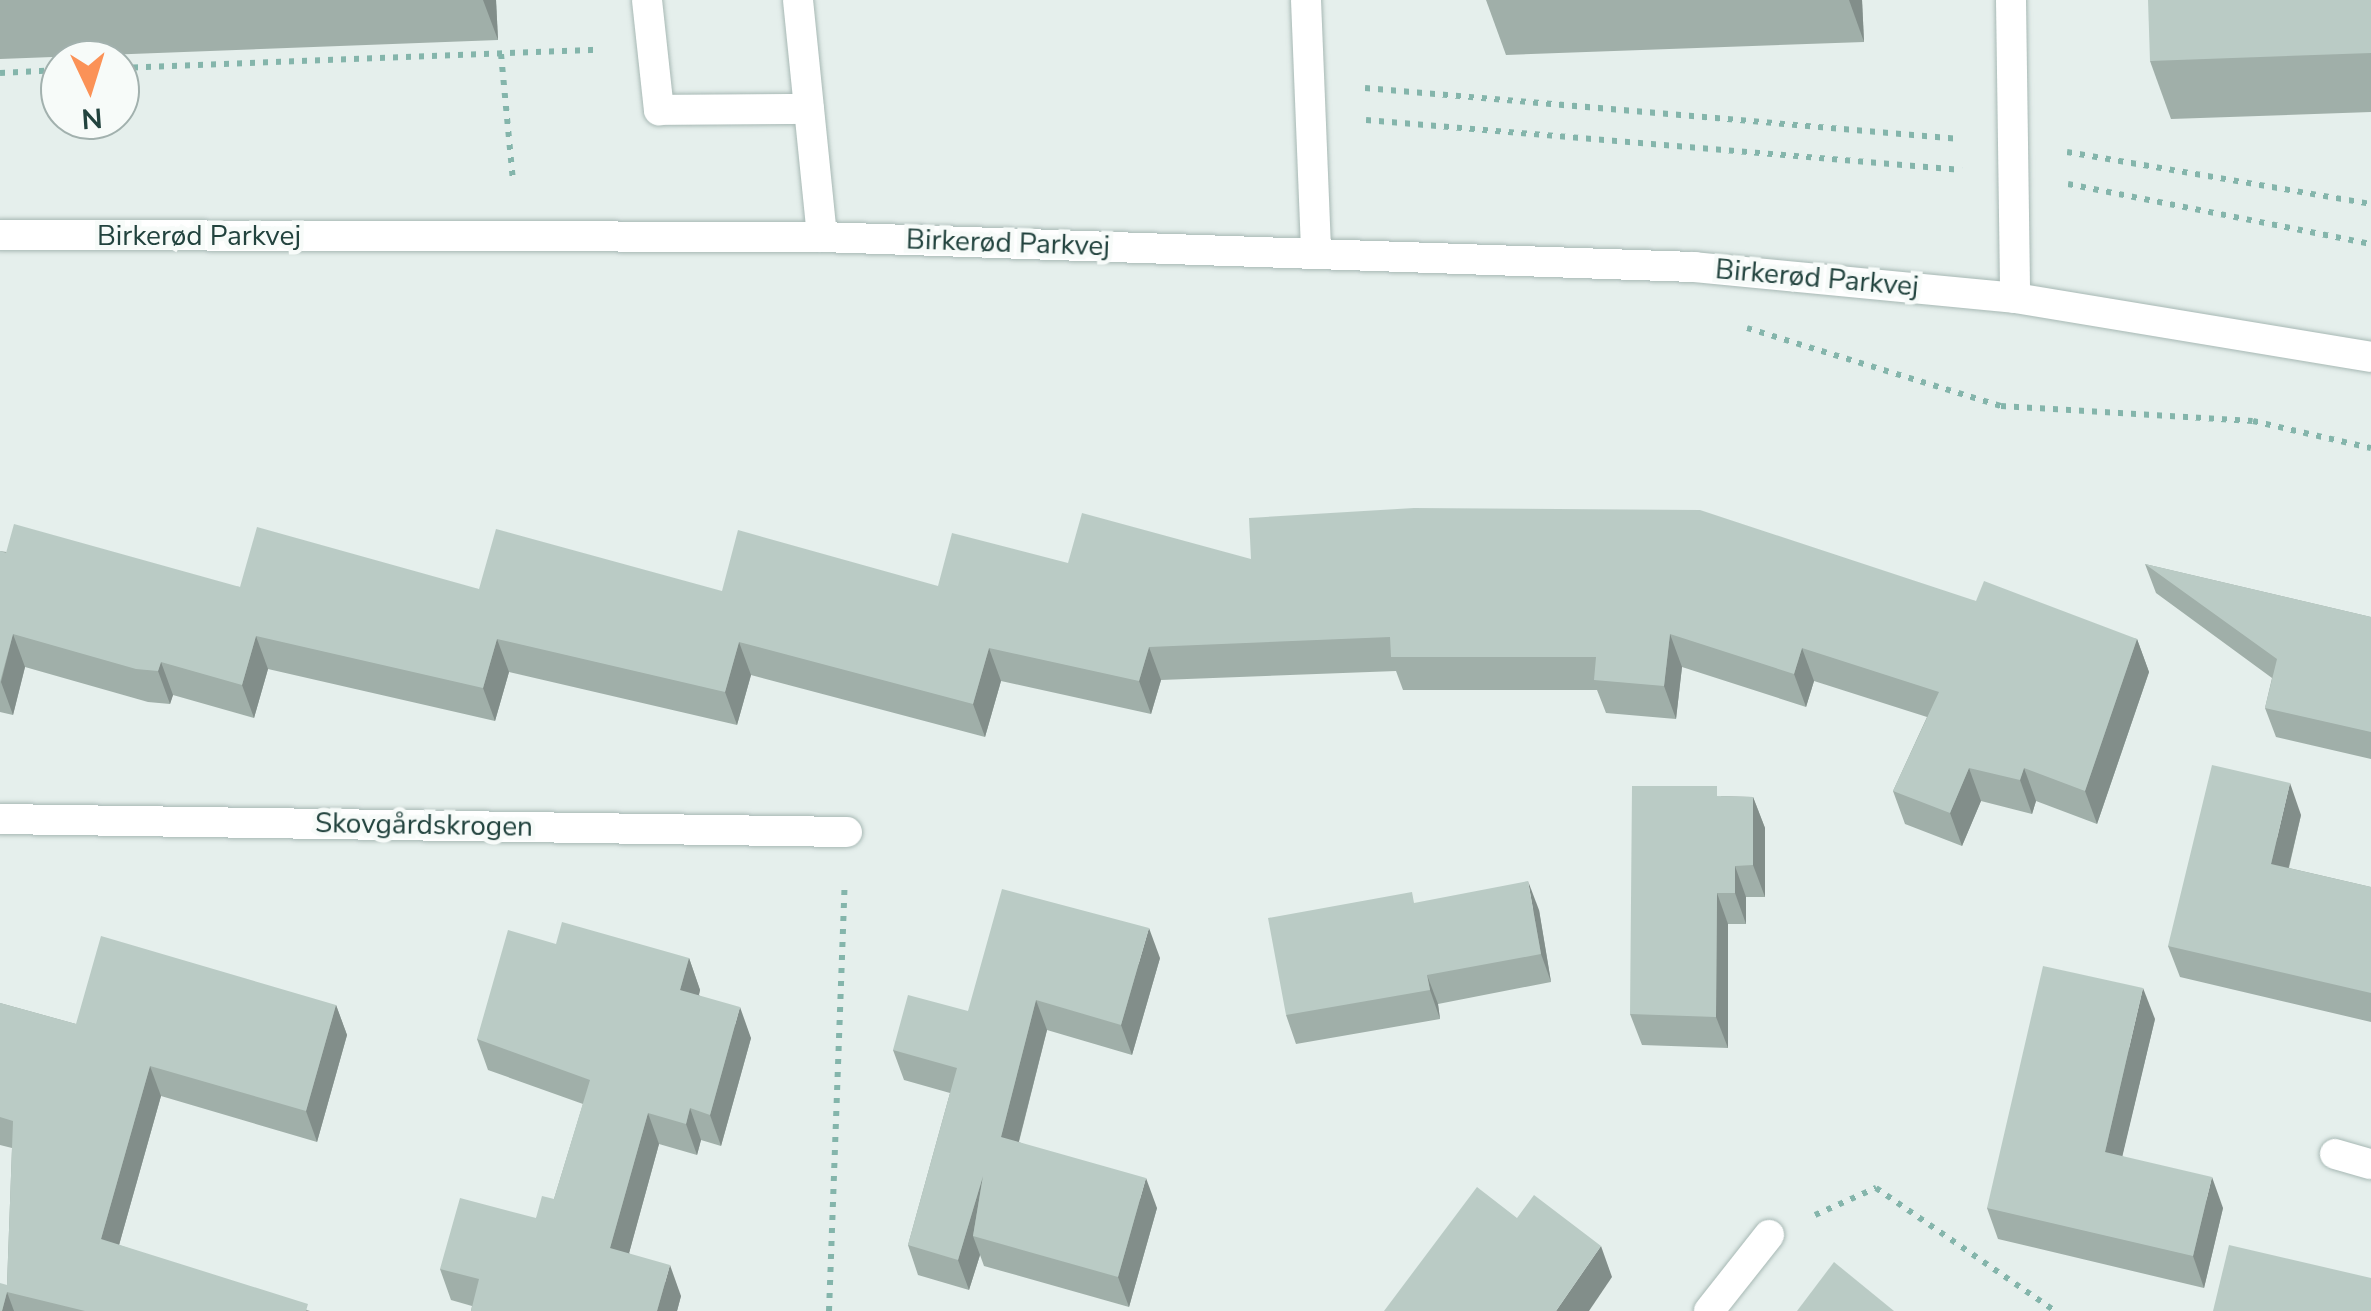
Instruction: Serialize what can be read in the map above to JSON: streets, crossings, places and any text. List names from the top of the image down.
{
  "streets": {
    "street": ["Birkerød Parkvej", "Skovgårdskrogen"]
  },
  "north": "bottom"
}
